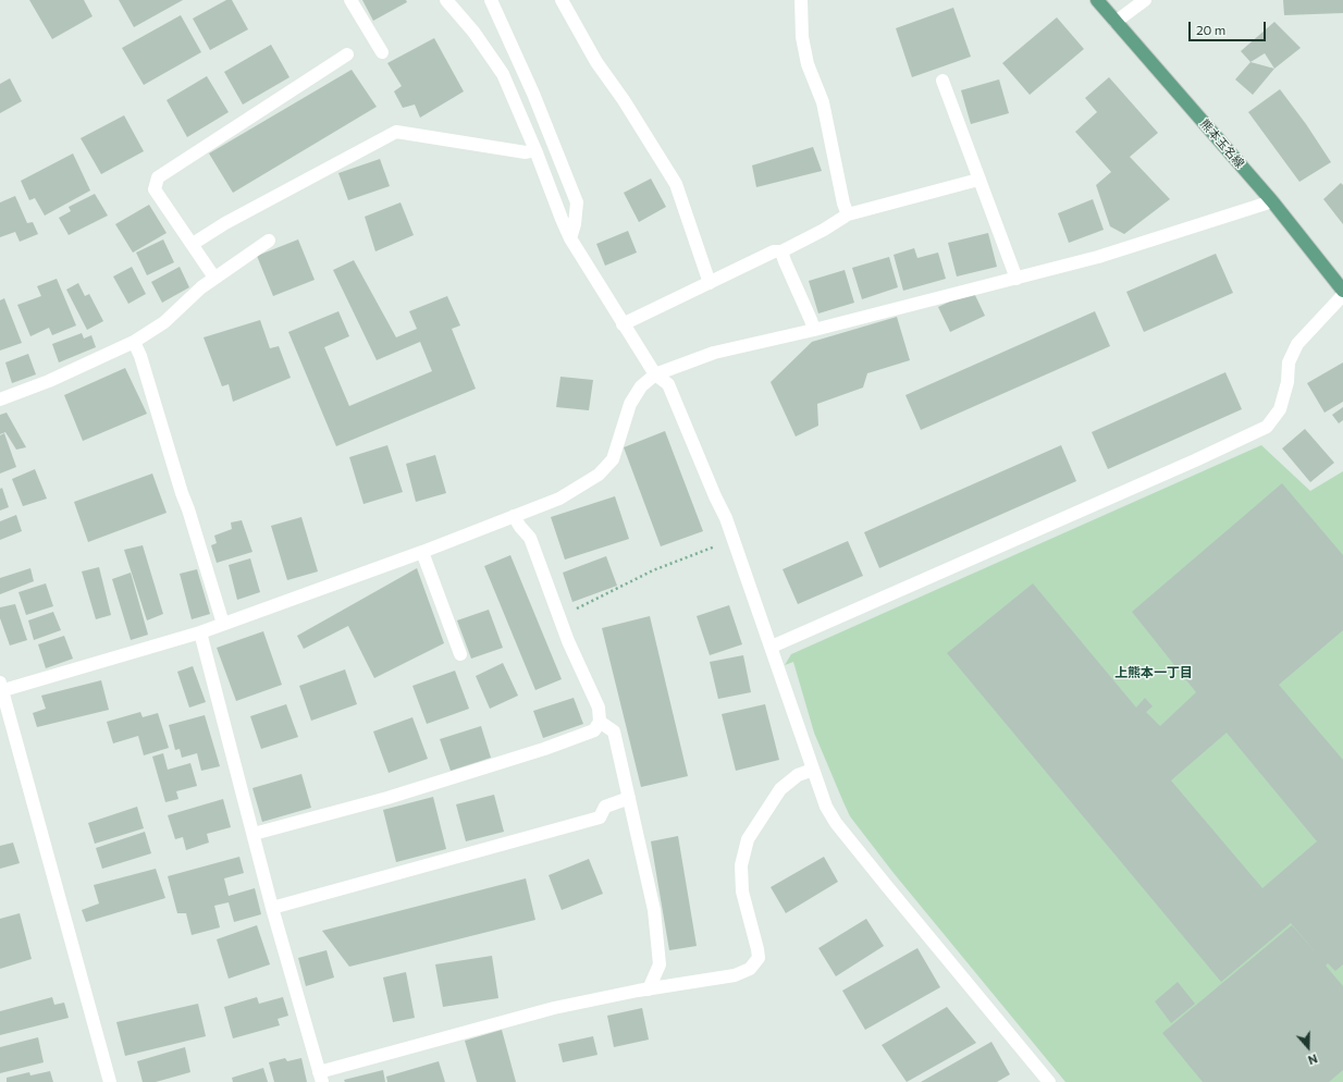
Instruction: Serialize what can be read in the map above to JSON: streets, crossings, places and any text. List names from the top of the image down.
{
  "streets": {
    "main road": ["熊本玉名線"]
  },
  "districts": ["上熊本一丁目"],
  "scale_bar": "20 m",
  "north": "bottom"
}
